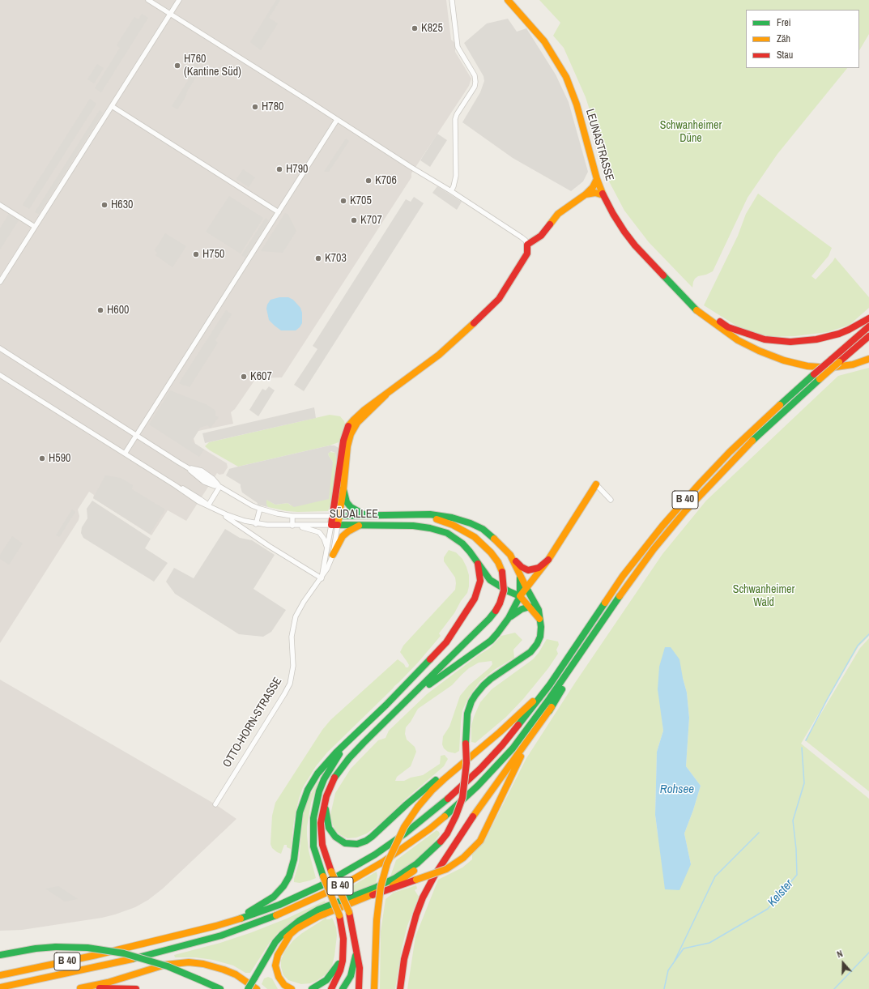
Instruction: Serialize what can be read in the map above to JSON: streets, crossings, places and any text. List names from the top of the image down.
{
  "streets": {
    "main road": ["LEUNASTRASSE", "B 40", "SÜDALLEE"],
    "street": ["OTTO-HORN-STRASSE"]
  },
  "crossings": [
    ["SÜDALLEE", "OTTO-HORN-STRASSE"]
  ],
  "water": ["Rohsee", "Kelster"],
  "parks": ["Schwanheimer Düne", "Schwanheimer Wald"],
  "places": [
    "K825",
    "H760 (Kantine Süd)",
    "H780",
    "H790",
    "K706",
    "K705",
    "H630",
    "K707",
    "H750",
    "K703",
    "H600",
    "K607",
    "H590"
  ],
  "legend": ["Frei", "Zäh", "Stau"],
  "north": "top"
}
